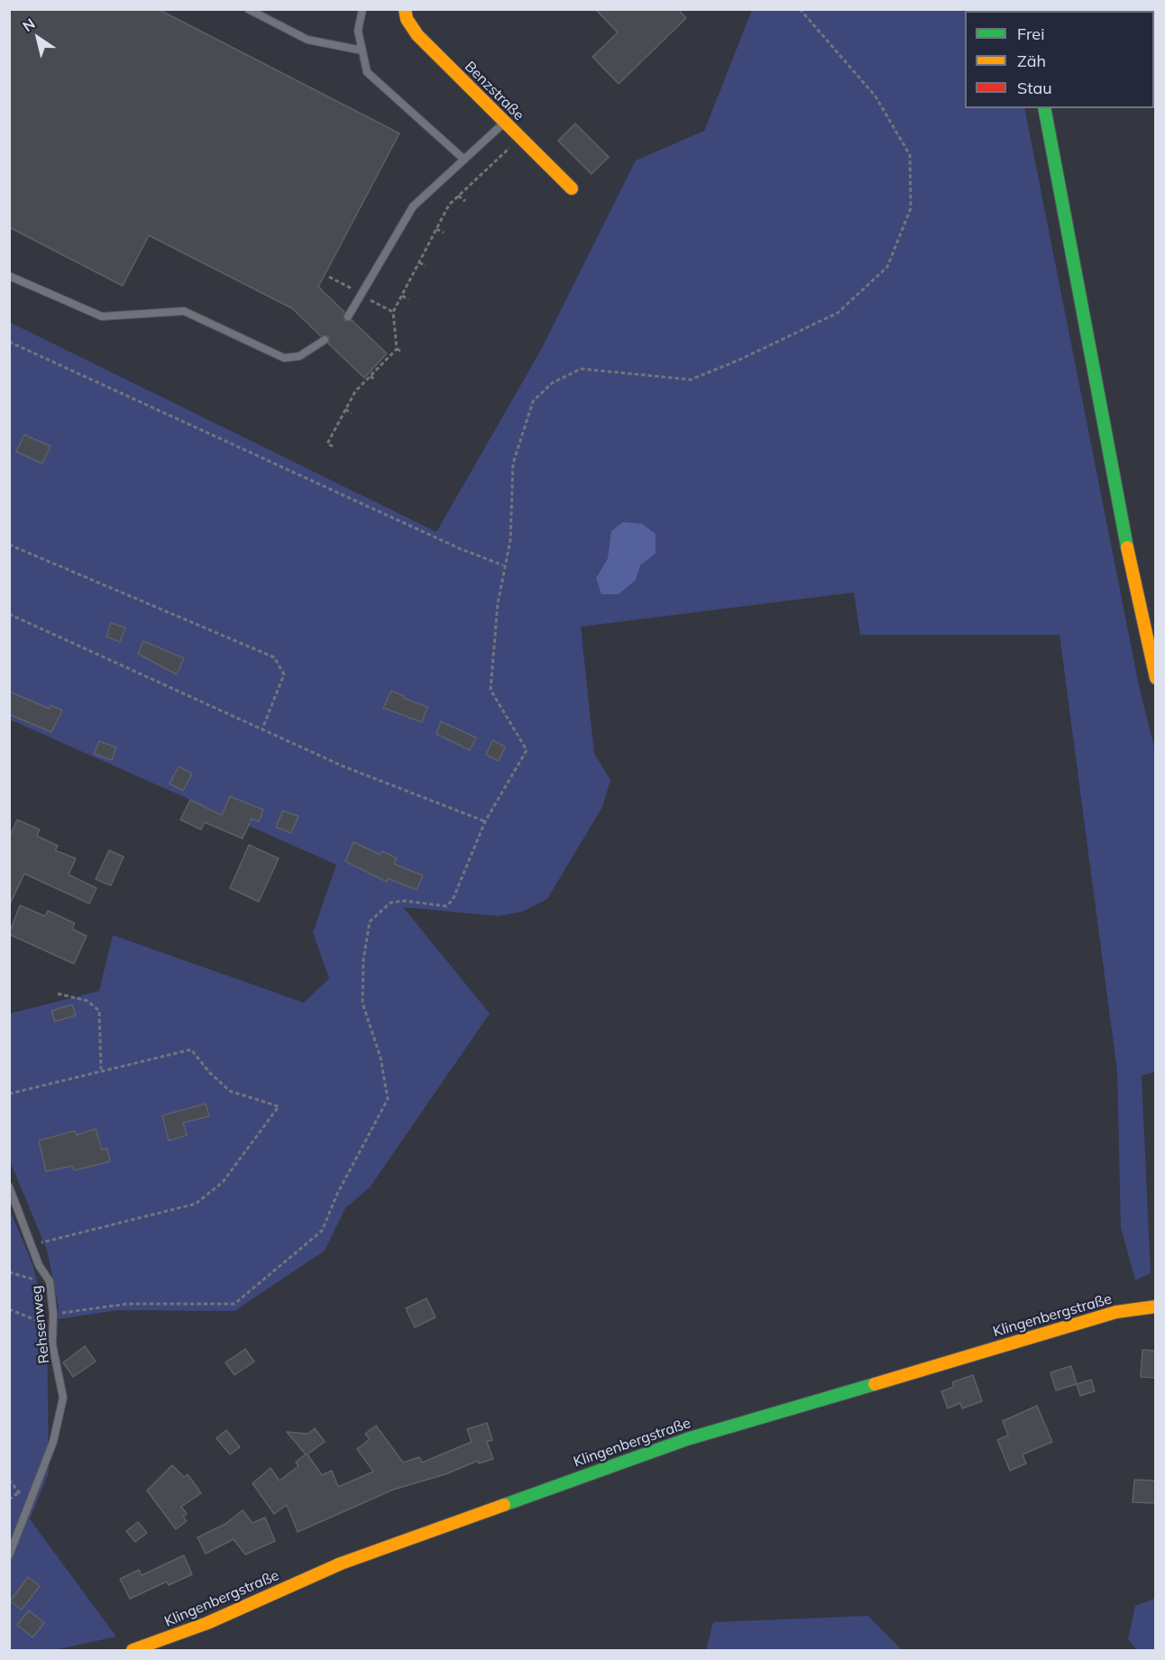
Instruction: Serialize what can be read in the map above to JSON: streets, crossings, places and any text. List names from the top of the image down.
{
  "streets": {
    "street": ["Benzstraße", "Klingenbergstraße"],
    "lane": ["Rehsenweg"]
  },
  "legend": ["Frei", "Zäh", "Stau"],
  "north": "top left"
}
